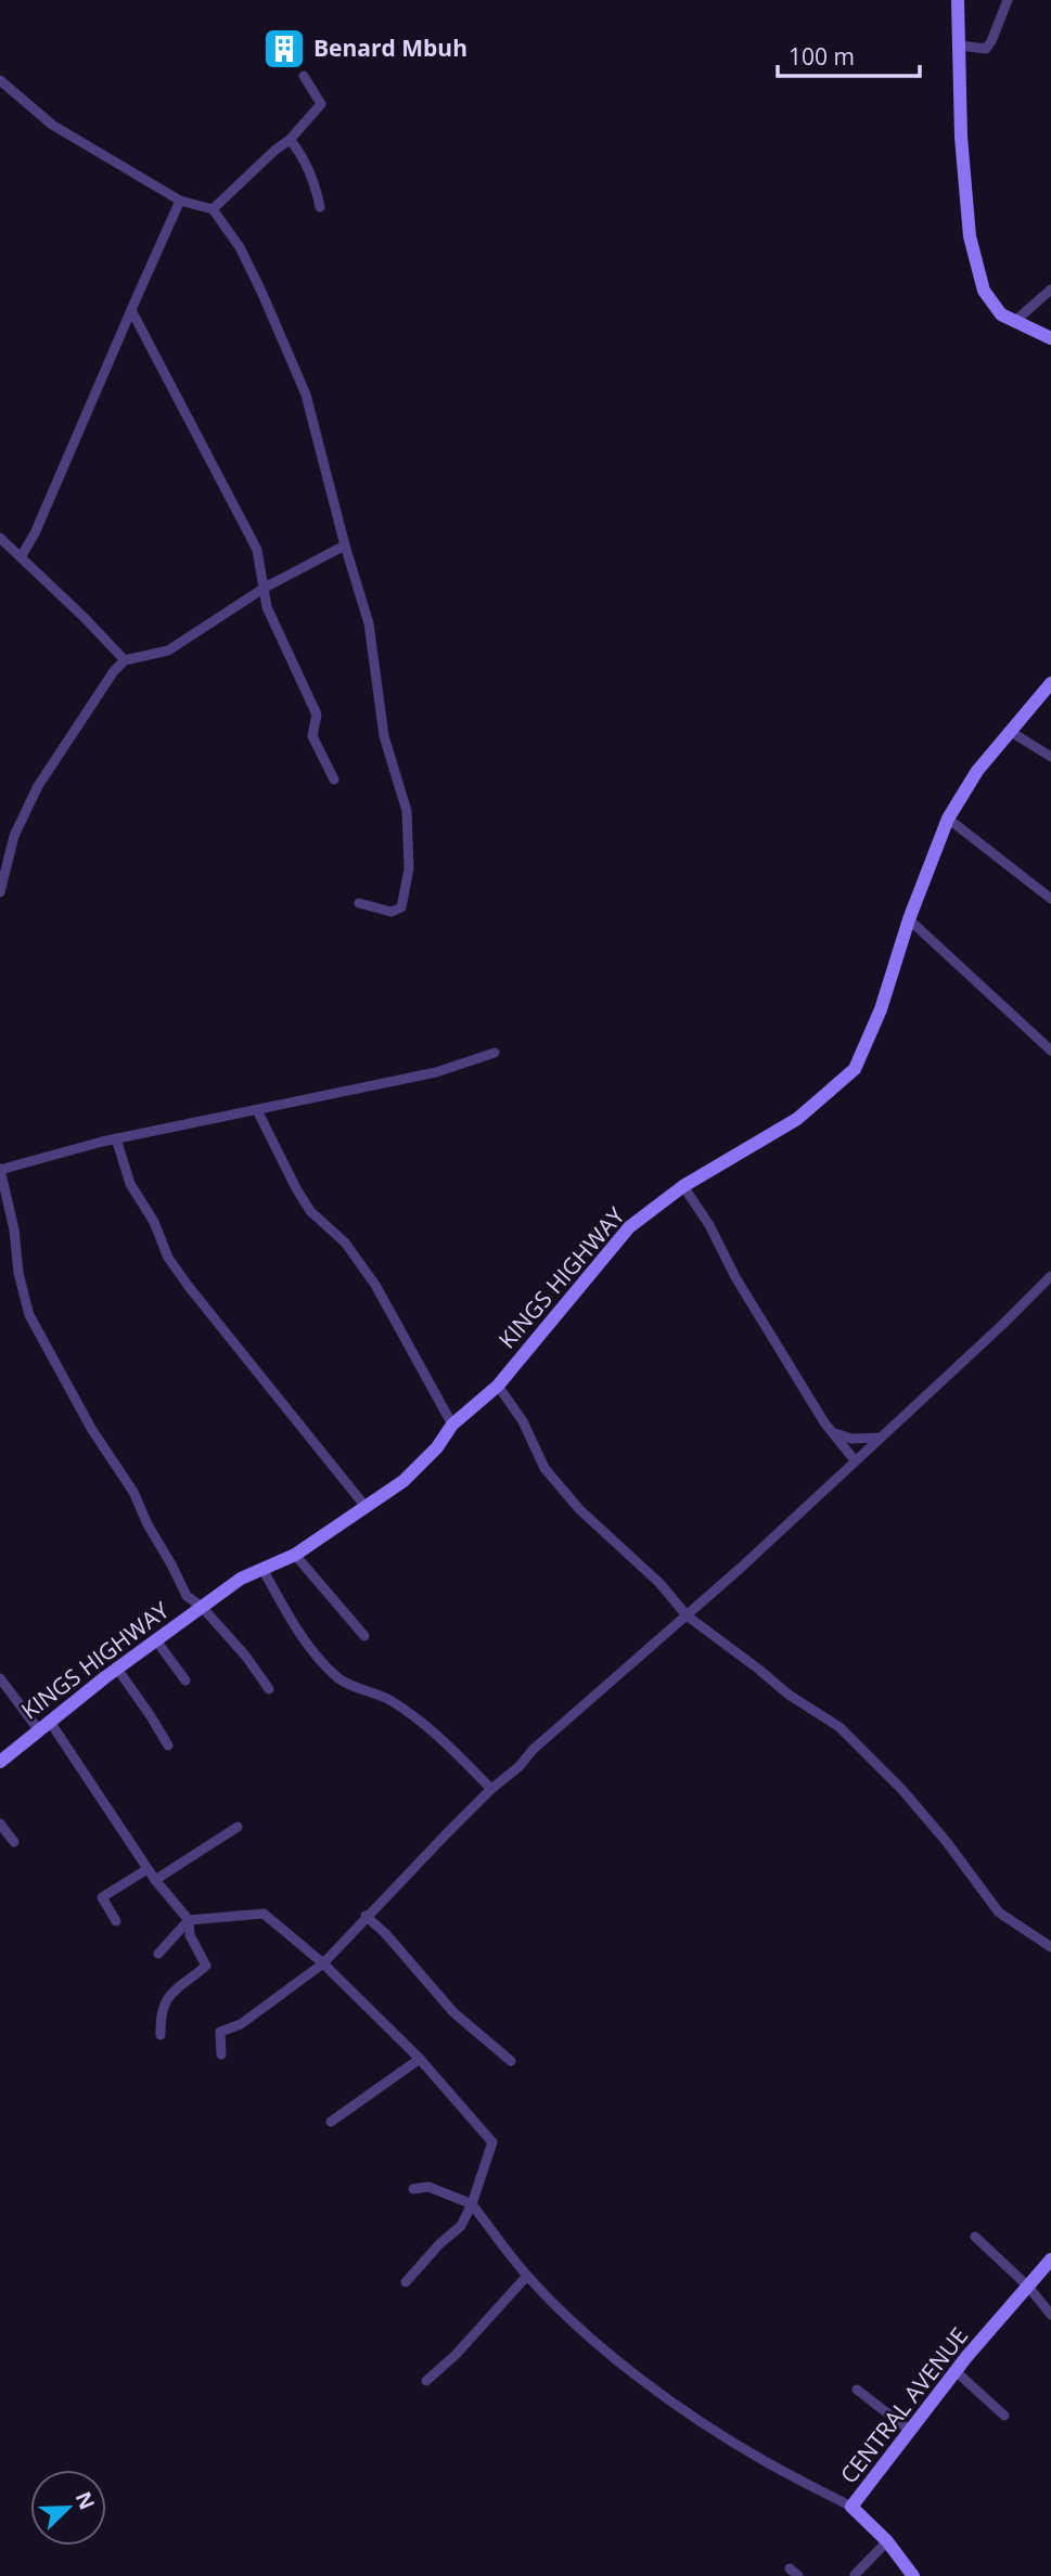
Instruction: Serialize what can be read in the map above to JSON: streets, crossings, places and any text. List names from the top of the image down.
{
  "streets": {
    "street": ["KINGS HIGHWAY", "CENTRAL AVENUE"]
  },
  "places": {
    "building": ["Benard Mbuh"]
  },
  "scale_bar": "100 m",
  "north": "top right"
}
